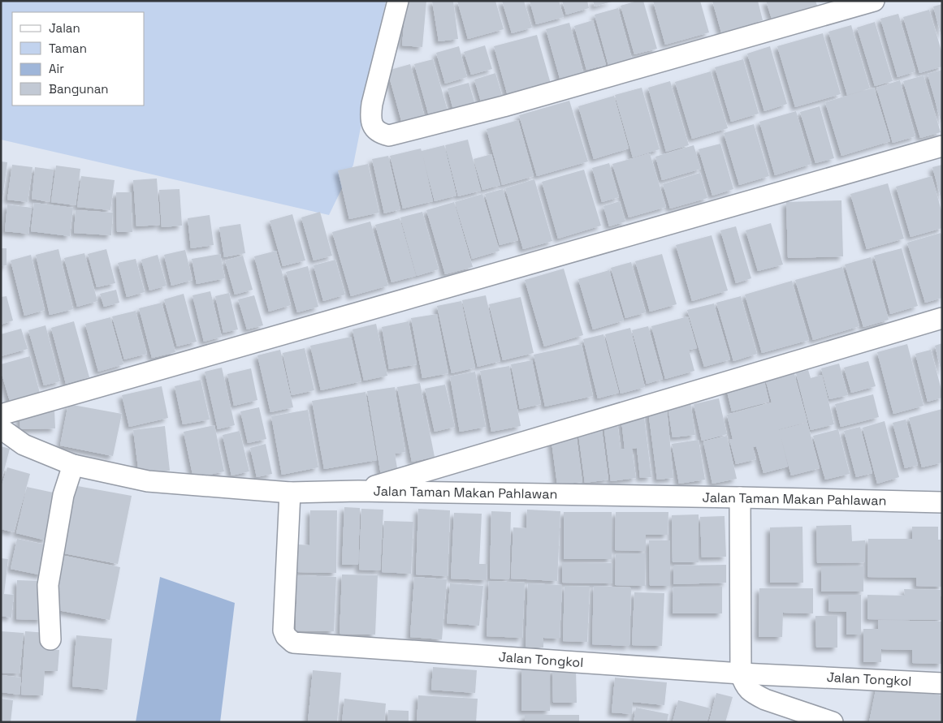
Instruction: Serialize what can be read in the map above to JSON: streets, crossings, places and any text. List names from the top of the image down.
{
  "streets": {
    "street": ["Jalan Taman Makan Pahlawan", "Jalan Tongkol"]
  },
  "crossings": [
    ["Jalan Taman Makan Pahlawan", "Jalan Tongkol"]
  ],
  "legend": [
    "Jalan",
    "Taman",
    "Air",
    "Bangunan"
  ]
}
